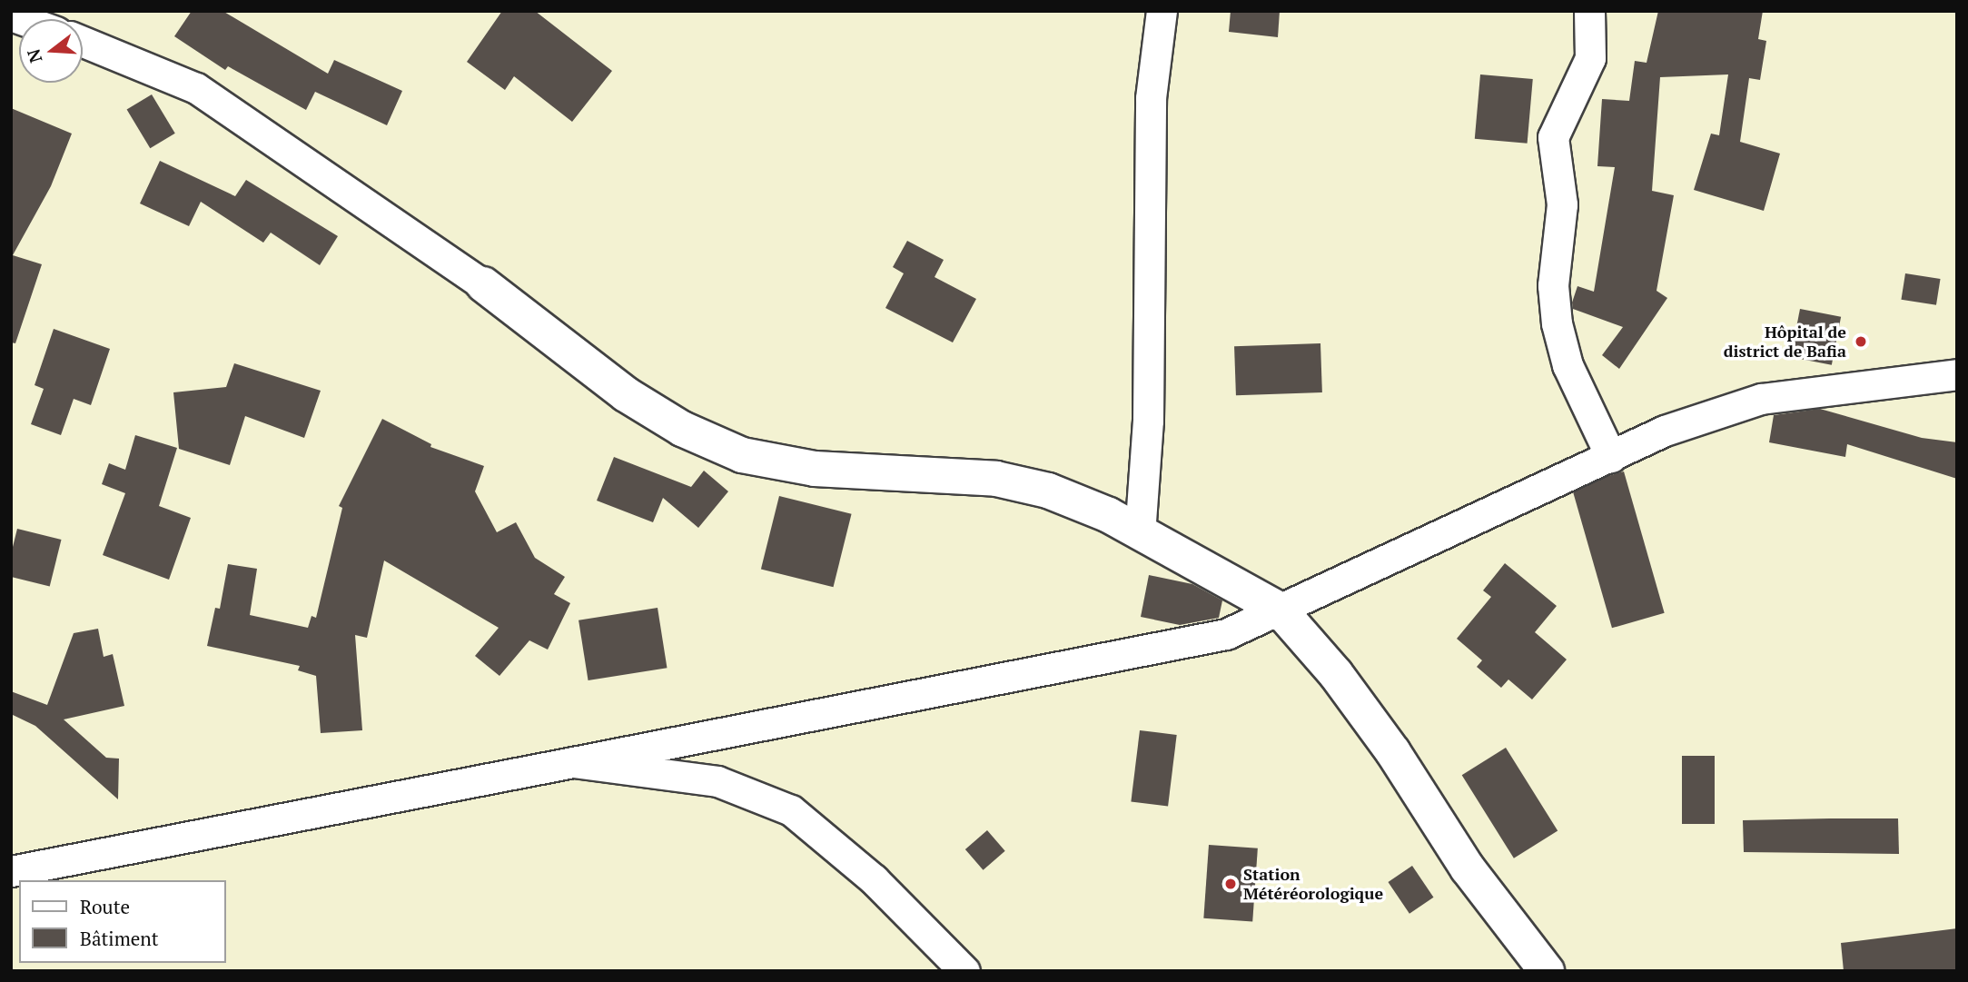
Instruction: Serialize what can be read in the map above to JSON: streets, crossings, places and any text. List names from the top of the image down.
{
  "places": ["Hôpital de district de Bafia", "Station Météréorologique"],
  "legend": ["Route", "Bâtiment"],
  "north": "left"
}
